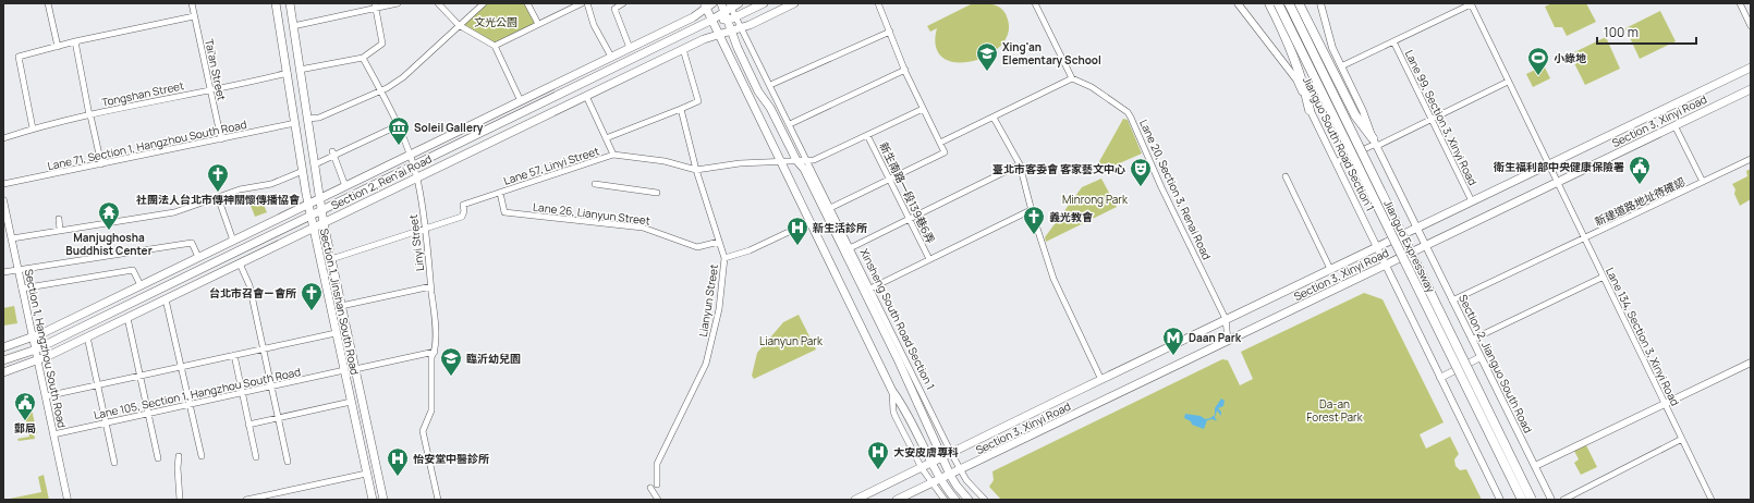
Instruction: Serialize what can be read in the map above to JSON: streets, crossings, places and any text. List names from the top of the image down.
{
  "streets": {
    "highway": ["Jianguo Expressway"],
    "main road": [
      "Section 3, Xinyi Road",
      "Section 2, Ren’ai Road",
      "Section 1, Jinshan South Road",
      "Xinsheng South Road Section 1"
    ],
    "street": [
      "Tai’an Street",
      "Tongshan Street",
      "Lane 99, Section 3, Xinyi Road",
      "Jianguo South Road Section 1",
      "Lane 71, Section 1, Hangzhou South Road",
      "Lane 57, Linyi Street",
      "Lane 20, Section 3, Renai Road",
      "新生南路一段139巷6弄",
      "新建道路地址待確認",
      "Lane 26, Lianyun Street",
      "Linyi Street",
      "Lianyun Street",
      "Lane 134, Section 3, Xinyi Road",
      "Section 1, Hangzhou South Road",
      "Section 2, Jianguo South Road",
      "Lane 105, Section 1, Hangzhou South Road"
    ]
  },
  "crossings": [
    ["Tai’an Street", "Tongshan Street"],
    ["Tai’an Street", "Lane 71, Section 1, Hangzhou South Road"],
    ["Tongshan Street", "Section 1, Jinshan South Road"],
    ["Lane 99, Section 3, Xinyi Road", "Section 3, Xinyi Road"],
    ["Section 3, Xinyi Road", "Jianguo South Road Section 1"],
    ["Section 3, Xinyi Road", "Lane 20, Section 3, Renai Road"],
    ["Section 3, Xinyi Road", "Xinsheng South Road Section 1"],
    ["Section 3, Xinyi Road", "Lane 134, Section 3, Xinyi Road"],
    ["Section 3, Xinyi Road", "Section 2, Jianguo South Road"],
    ["Lane 71, Section 1, Hangzhou South Road", "Section 1, Jinshan South Road"],
    ["Lane 57, Linyi Street", "Lane 26, Lianyun Street"],
    ["Lane 57, Linyi Street", "Linyi Street"],
    ["Lane 57, Linyi Street", "Lianyun Street"],
    ["Section 2, Ren’ai Road", "Linyi Street"],
    ["Section 2, Ren’ai Road", "Section 1, Jinshan South Road"],
    ["Section 2, Ren’ai Road", "Xinsheng South Road Section 1"],
    ["Section 2, Ren’ai Road", "Section 1, Hangzhou South Road"],
    ["新建道路地址待確認", "Lane 134, Section 3, Xinyi Road"],
    ["新建道路地址待確認", "Section 2, Jianguo South Road"],
    ["Lane 26, Lianyun Street", "Lianyun Street"],
    ["Section 1, Jinshan South Road", "Lane 105, Section 1, Hangzhou South Road"],
    ["Section 1, Hangzhou South Road", "Lane 105, Section 1, Hangzhou South Road"]
  ],
  "parks": [
    "文光公園",
    "Minrong Park",
    "Lianyun Park",
    "Da-an Forest Park"
  ],
  "places": {
    "school or university": ["Xing'an Elementary School", "臨沂幼兒園"],
    "sports": ["小綠地"],
    "museum": ["Soleil Gallery"],
    "public building": ["衛生福利部中央健康保險署", "郵局"],
    "theatre": ["臺北市客委會 客家藝文中心"],
    "church": ["社團法人台北市傳神關懷傳播協會", "義光教會", "台北市召會ㄧ會所"],
    "temple": ["Manjughosha Buddhist Center"],
    "hospital": ["新生活診所", "大安皮膚專科", "怡安堂中醫診所"],
    "metro station": ["Daan Park"]
  },
  "scale_bar": "100 m"
}
